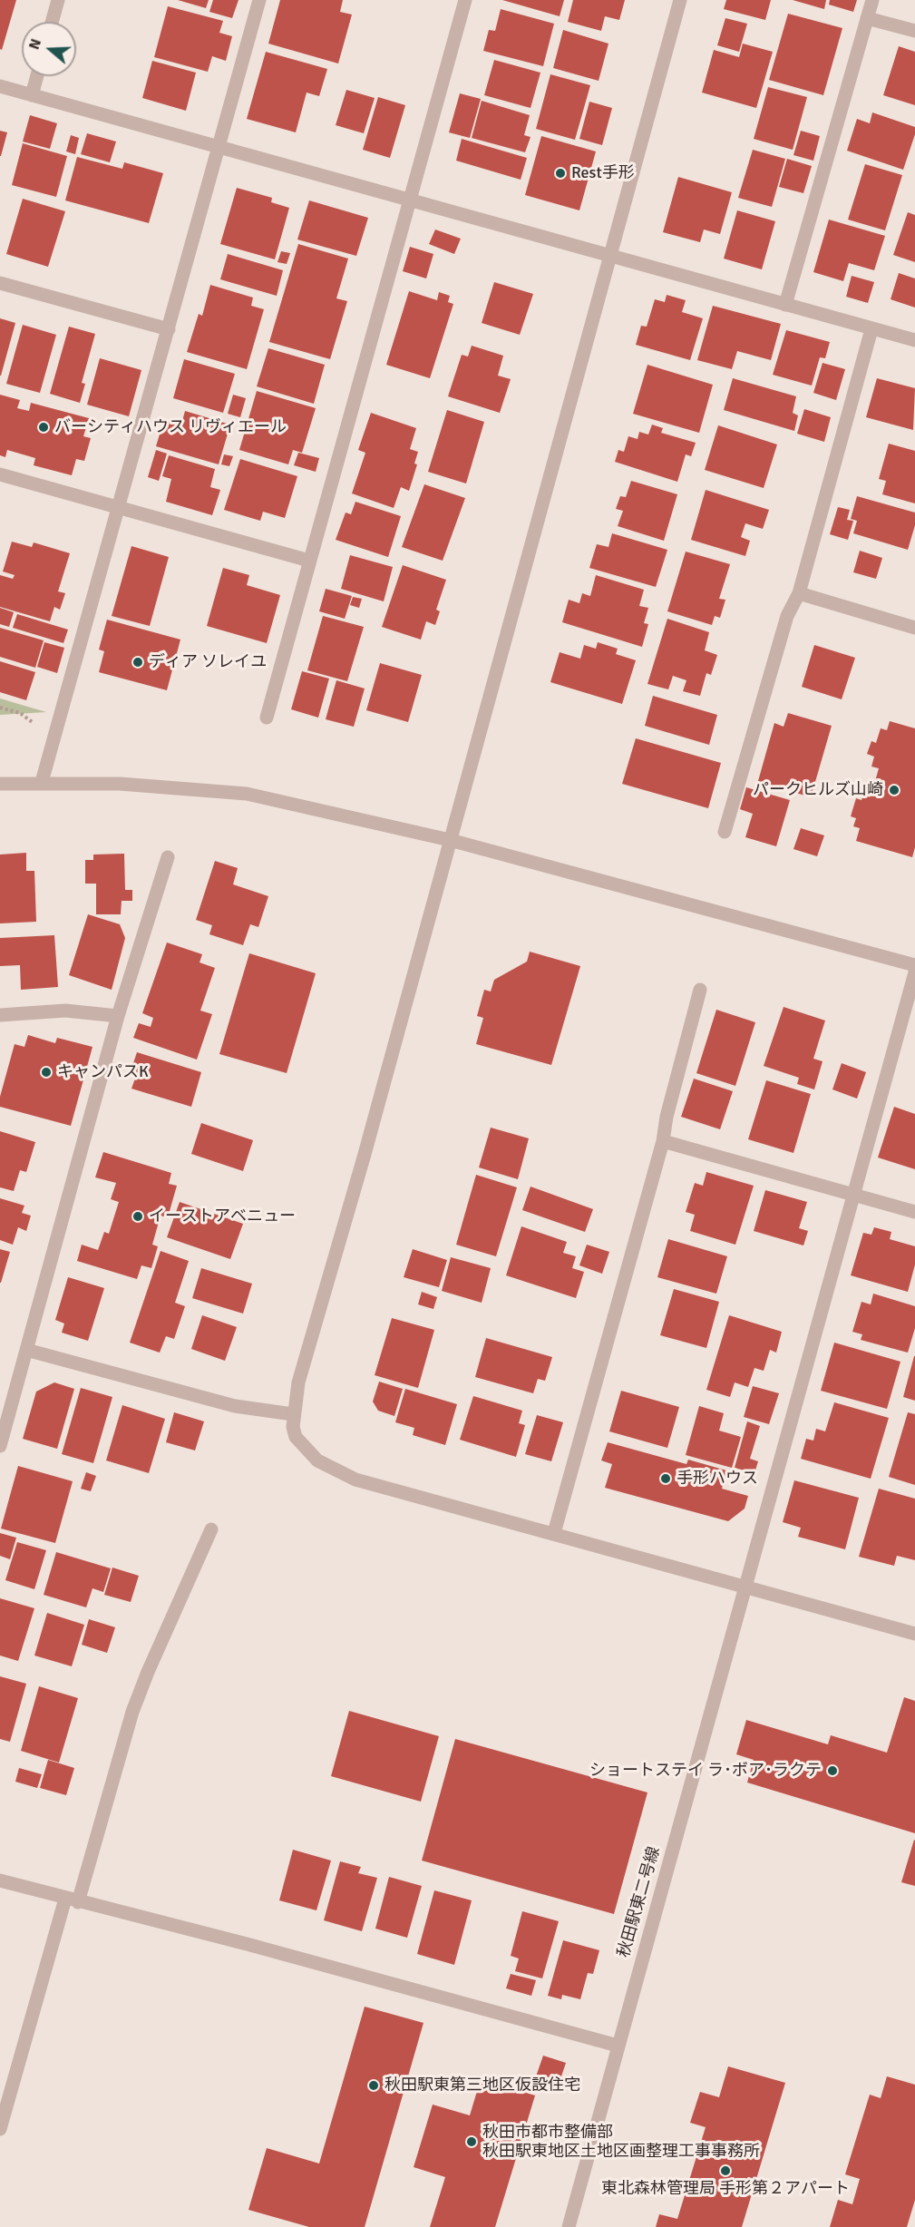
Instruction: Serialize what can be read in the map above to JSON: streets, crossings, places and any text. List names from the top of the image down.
{
  "streets": {
    "street": ["秋田駅東二号線"]
  },
  "places": [
    "Rest手形",
    "バーシティハウス リヴィエール",
    "ディア ソレイユ",
    "パークヒルズ山崎",
    "キャンパスK",
    "イーストアベニュー",
    "手形ハウス",
    "ショートステイ ラ･ボア･ラクテ",
    "秋田駅東第三地区仮設住宅",
    "秋田市都市整備部 秋田駅東地区土地区画整理工事事務所",
    "東北森林管理局 手形第２アパート"
  ],
  "north": "left"
}
